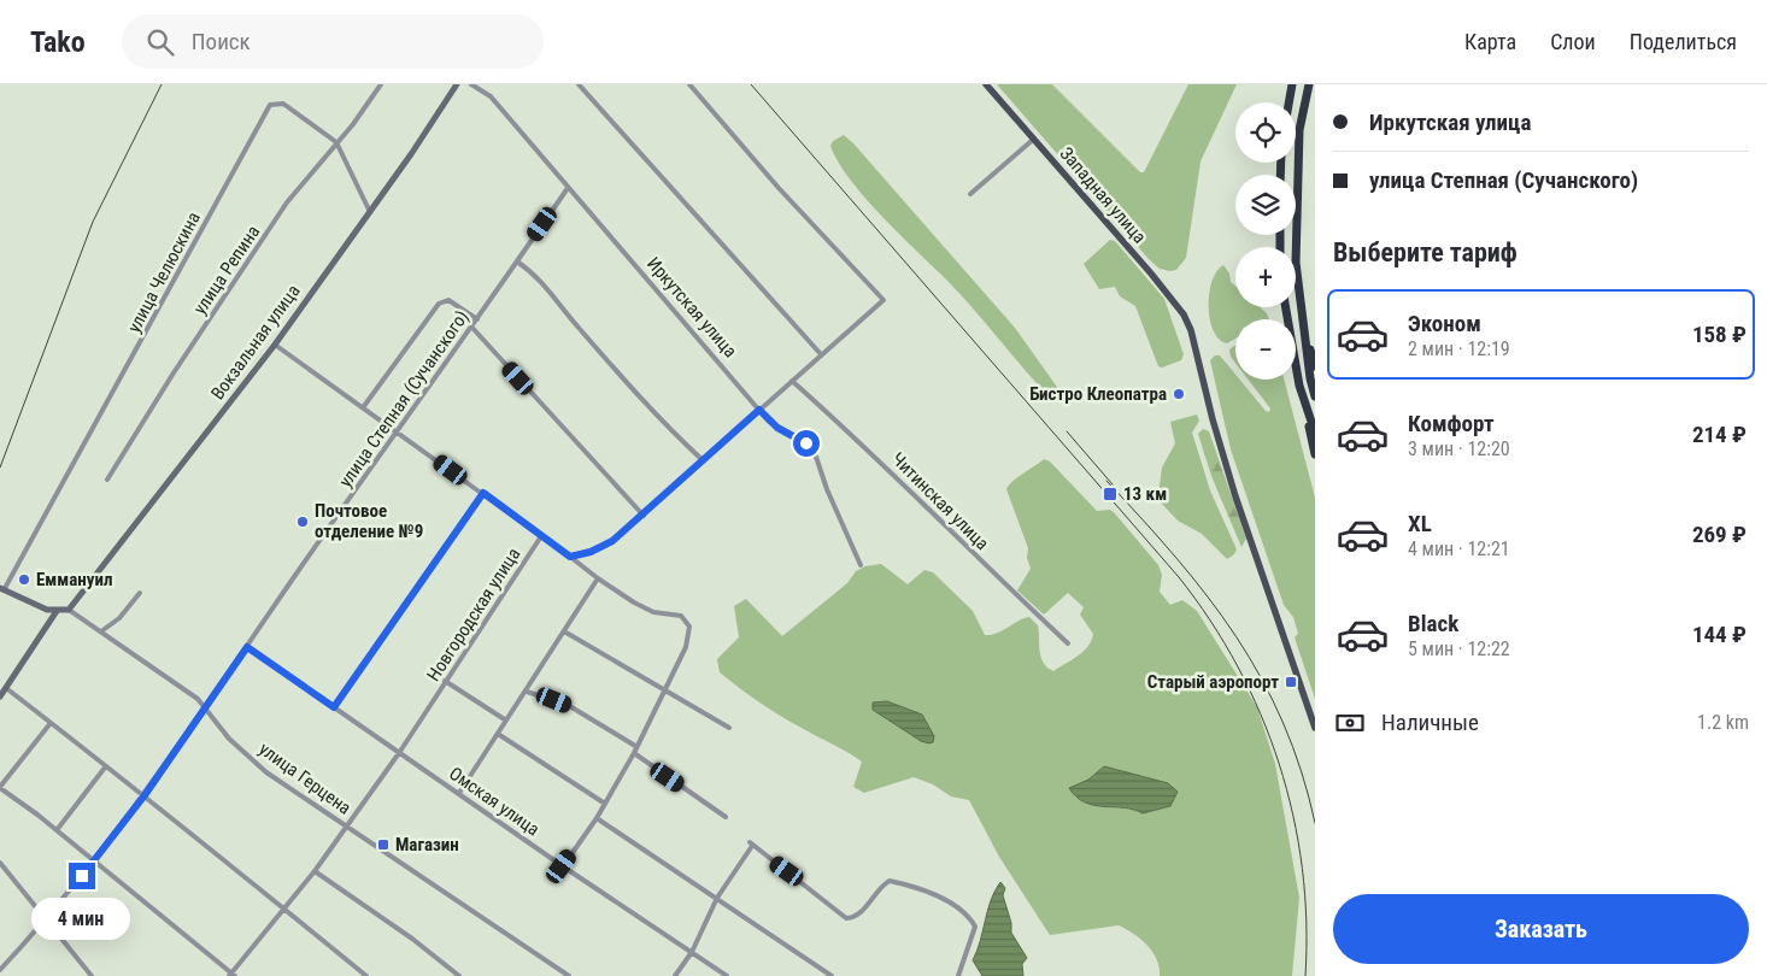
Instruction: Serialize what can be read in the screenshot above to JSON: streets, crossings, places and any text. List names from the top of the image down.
{
  "streets": {
    "main road": ["Западная улица", "Вокзальная улица"],
    "street": [
      "улица Репина",
      "улица Челюскина",
      "Иркутская улица",
      "улица Степная (Сучанского)",
      "Читинская улица",
      "Новгородская улица",
      "улица Герцена",
      "Омская улица"
    ]
  },
  "crossings": [
    ["улица Репина", "улица Челюскина"],
    ["улица Челюскина", "Вокзальная улица"],
    ["Иркутская улица", "улица Степная (Сучанского)"],
    ["Вокзальная улица", "улица Герцена"],
    ["улица Степная (Сучанского)", "улица Герцена"],
    ["улица Степная (Сучанского)", "Омская улица"],
    ["Новгородская улица", "улица Герцена"],
    ["Новгородская улица", "Омская улица"]
  ],
  "places": {
    "other": ["Бистро Клеопатра", "Почтовое отделение №9", "Еммануил"],
    "transit": ["13 км", "Старый аэропорт", "Магазин"]
  },
  "page": {
    "header": "Tako",
    "search": "Поиск",
    "nav": ["Карта", "Слои", "Поделиться"],
    "banner": ["Иркутская улица", "улица Степная (Сучанского)"],
    "map_buttons": ["+", "−"],
    "heading": "Выберите тариф",
    "list": [
      {
        "name": "Эконом",
        "note": "2 мин · 12:19",
        "value": "158 ₽"
      },
      {
        "name": "Комфорт",
        "note": "3 мин · 12:20",
        "value": "214 ₽"
      },
      {
        "name": "XL",
        "note": "4 мин · 12:21",
        "value": "269 ₽"
      },
      {
        "name": "Black",
        "note": "5 мин · 12:22",
        "value": "144 ₽"
      }
    ],
    "pay": ["Наличные", "1.2 km"],
    "buttons": "Заказать",
    "bubble": "4 мин"
  }
}
